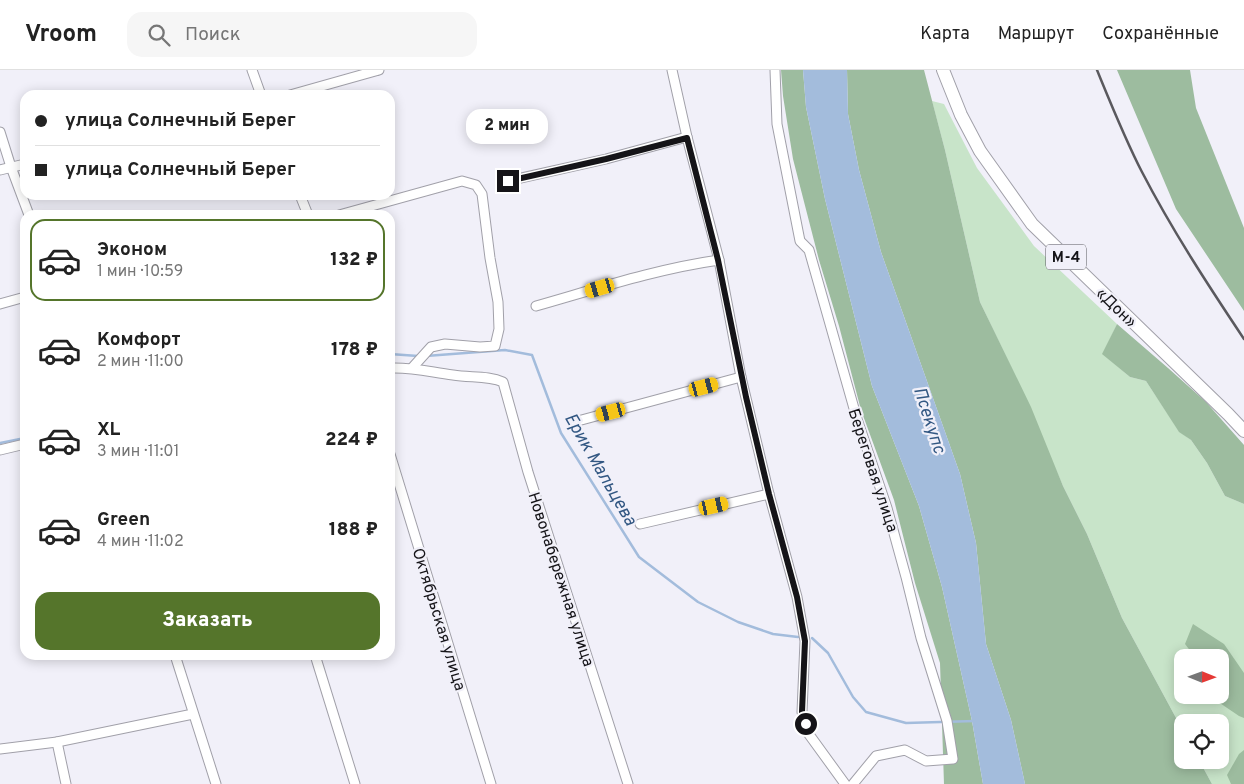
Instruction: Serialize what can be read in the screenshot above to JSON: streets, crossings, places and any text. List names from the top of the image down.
{
  "streets": {
    "highway": ["М-4", "«Дон»"],
    "street": ["Береговая улица", "Новонабережная улица", "Октябрьская улица"]
  },
  "water": ["Псекупс", "Ерик Мальцева"],
  "north": "right",
  "page": {
    "header": "Vroom",
    "search": "Поиск",
    "nav": ["Карта", "Маршрут", "Сохранённые"],
    "banner": ["улица Солнечный Берег", "улица Солнечный Берег"],
    "bubble": "2 мин",
    "list": [
      {
        "name": "Эконом",
        "note": "1 мин · 10:59",
        "value": "132 ₽"
      },
      {
        "name": "Комфорт",
        "note": "2 мин · 11:00",
        "value": "178 ₽"
      },
      {
        "name": "XL",
        "note": "3 мин · 11:01",
        "value": "224 ₽"
      },
      {
        "name": "Green",
        "note": "4 мин · 11:02",
        "value": "188 ₽"
      }
    ],
    "buttons": "Заказать"
  }
}
